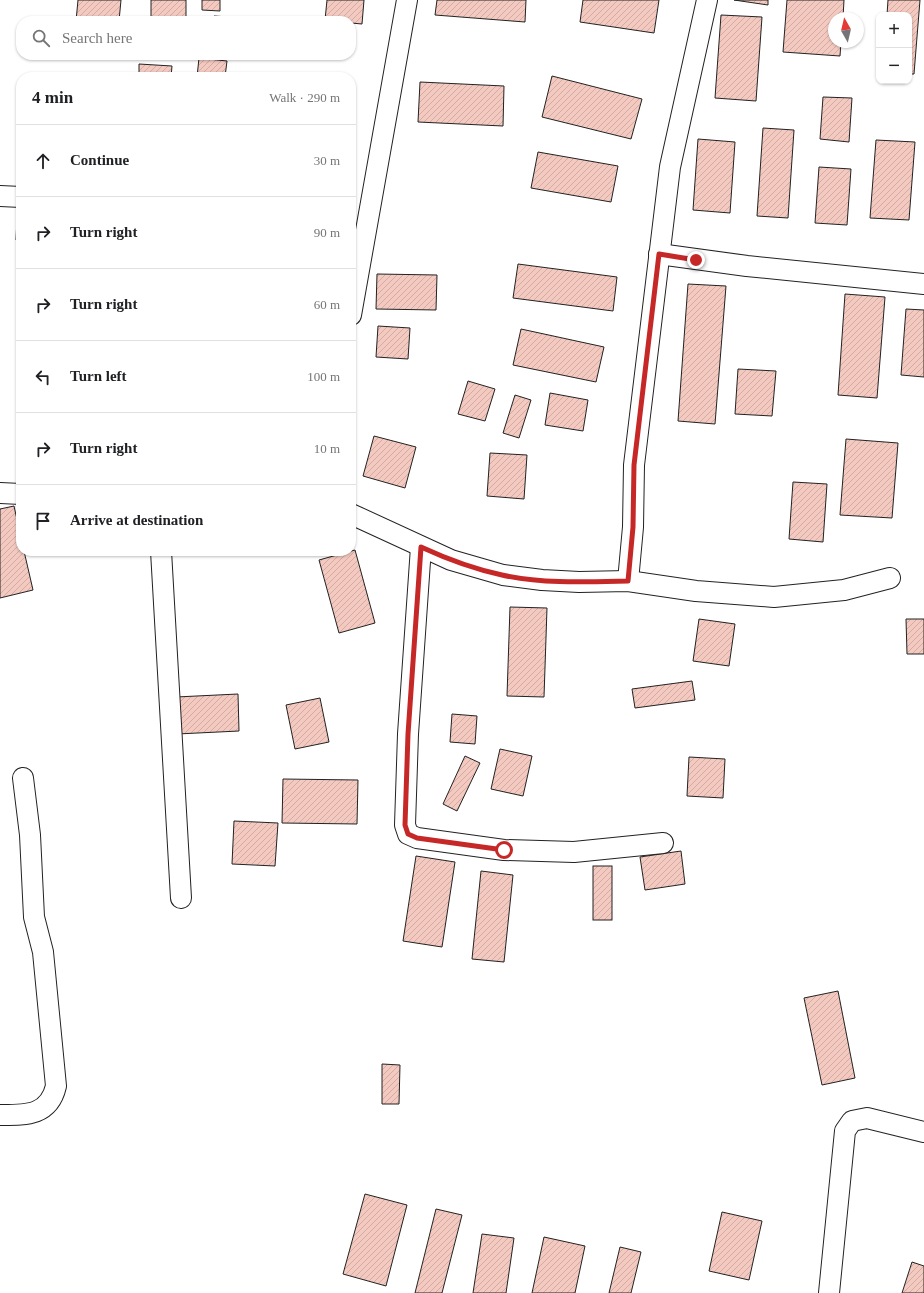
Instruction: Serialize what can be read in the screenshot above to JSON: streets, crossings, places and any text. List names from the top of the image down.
{
  "north": "top",
  "page": {
    "map_buttons": ["+", "−"],
    "search": "Search here",
    "heading": ["4 min", "Walk · 290 m"],
    "list": [
      ["Continue", "30 m"],
      ["Turn right", "90 m"],
      ["Turn right", "60 m"],
      ["Turn left", "100 m"],
      ["Turn right", "10 m"],
      "Arrive at destination"
    ]
  }
}
